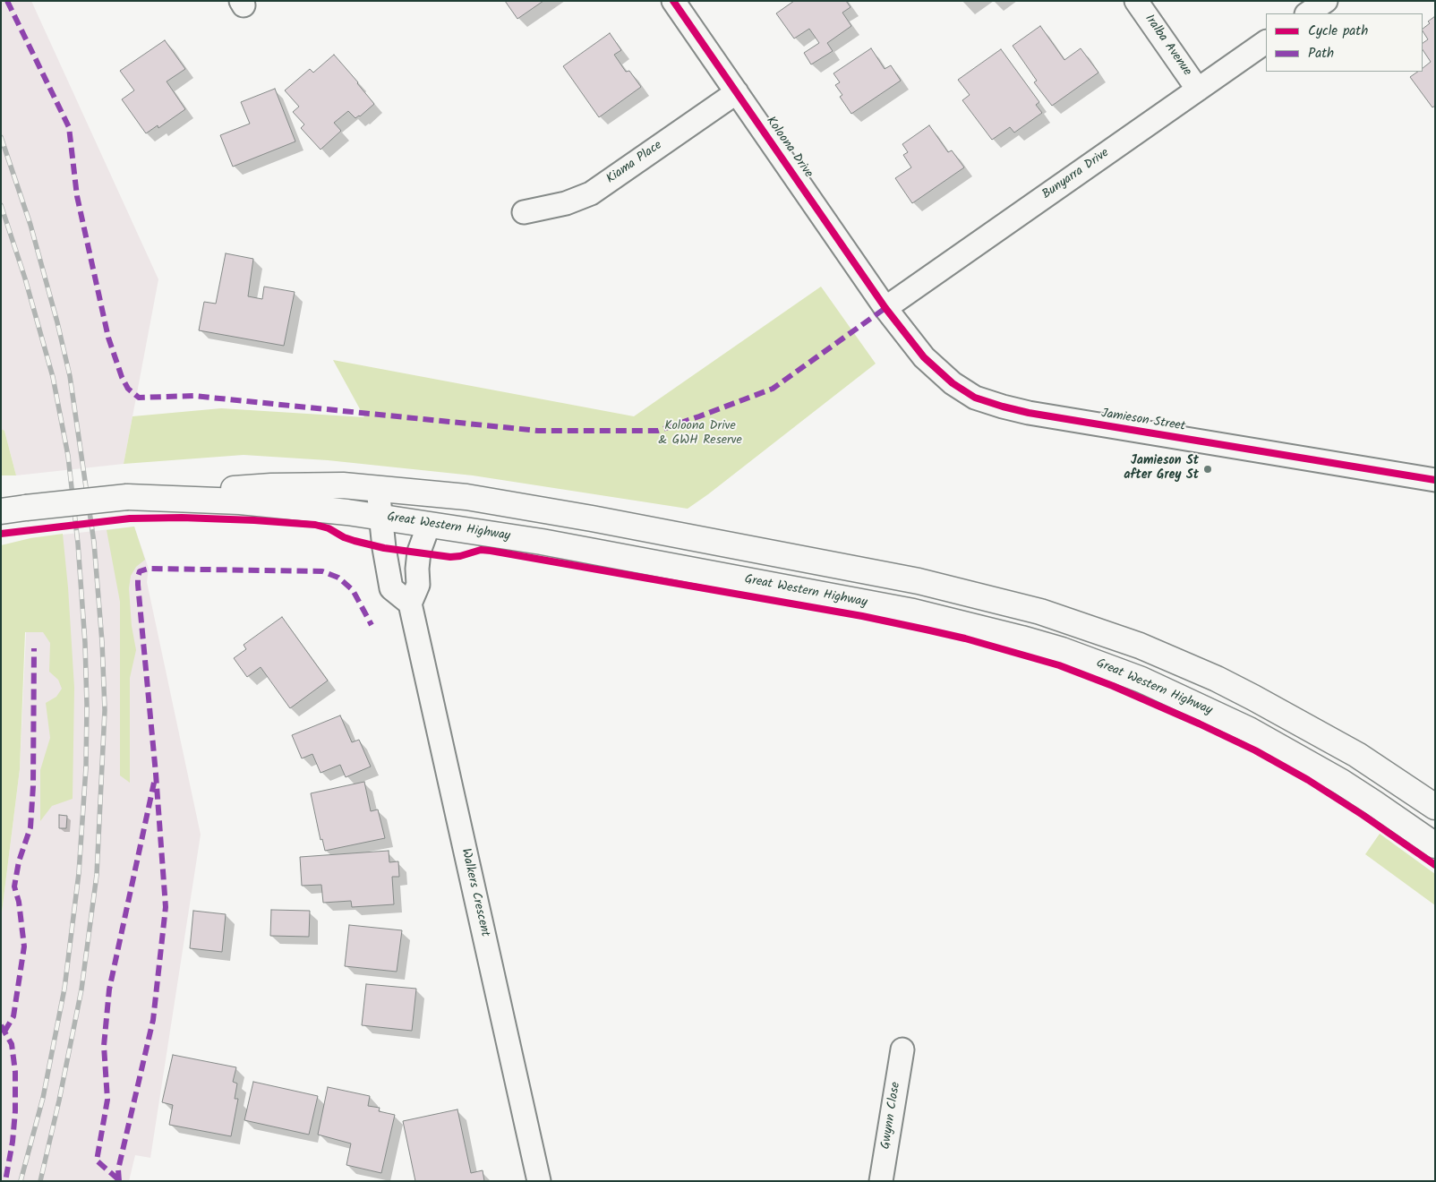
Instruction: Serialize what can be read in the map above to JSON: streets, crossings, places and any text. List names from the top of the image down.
{
  "streets": {
    "main road": ["Great Western Highway"],
    "street": [
      "Iralba Avenue",
      "Koloona Drive",
      "Kiama Place",
      "Bunyarra Drive",
      "Jamieson Street",
      "Walkers Crescent",
      "Gwynn Close"
    ]
  },
  "crossings": [
    ["Iralba Avenue", "Bunyarra Drive"],
    ["Koloona Drive", "Kiama Place"],
    ["Koloona Drive", "Bunyarra Drive"],
    ["Koloona Drive", "Jamieson Street"],
    ["Bunyarra Drive", "Jamieson Street"]
  ],
  "parks": ["Koloona Drive & GWH Reserve"],
  "places": ["Jamieson St after Grey St"],
  "legend": ["Cycle path", "Path"]
}
